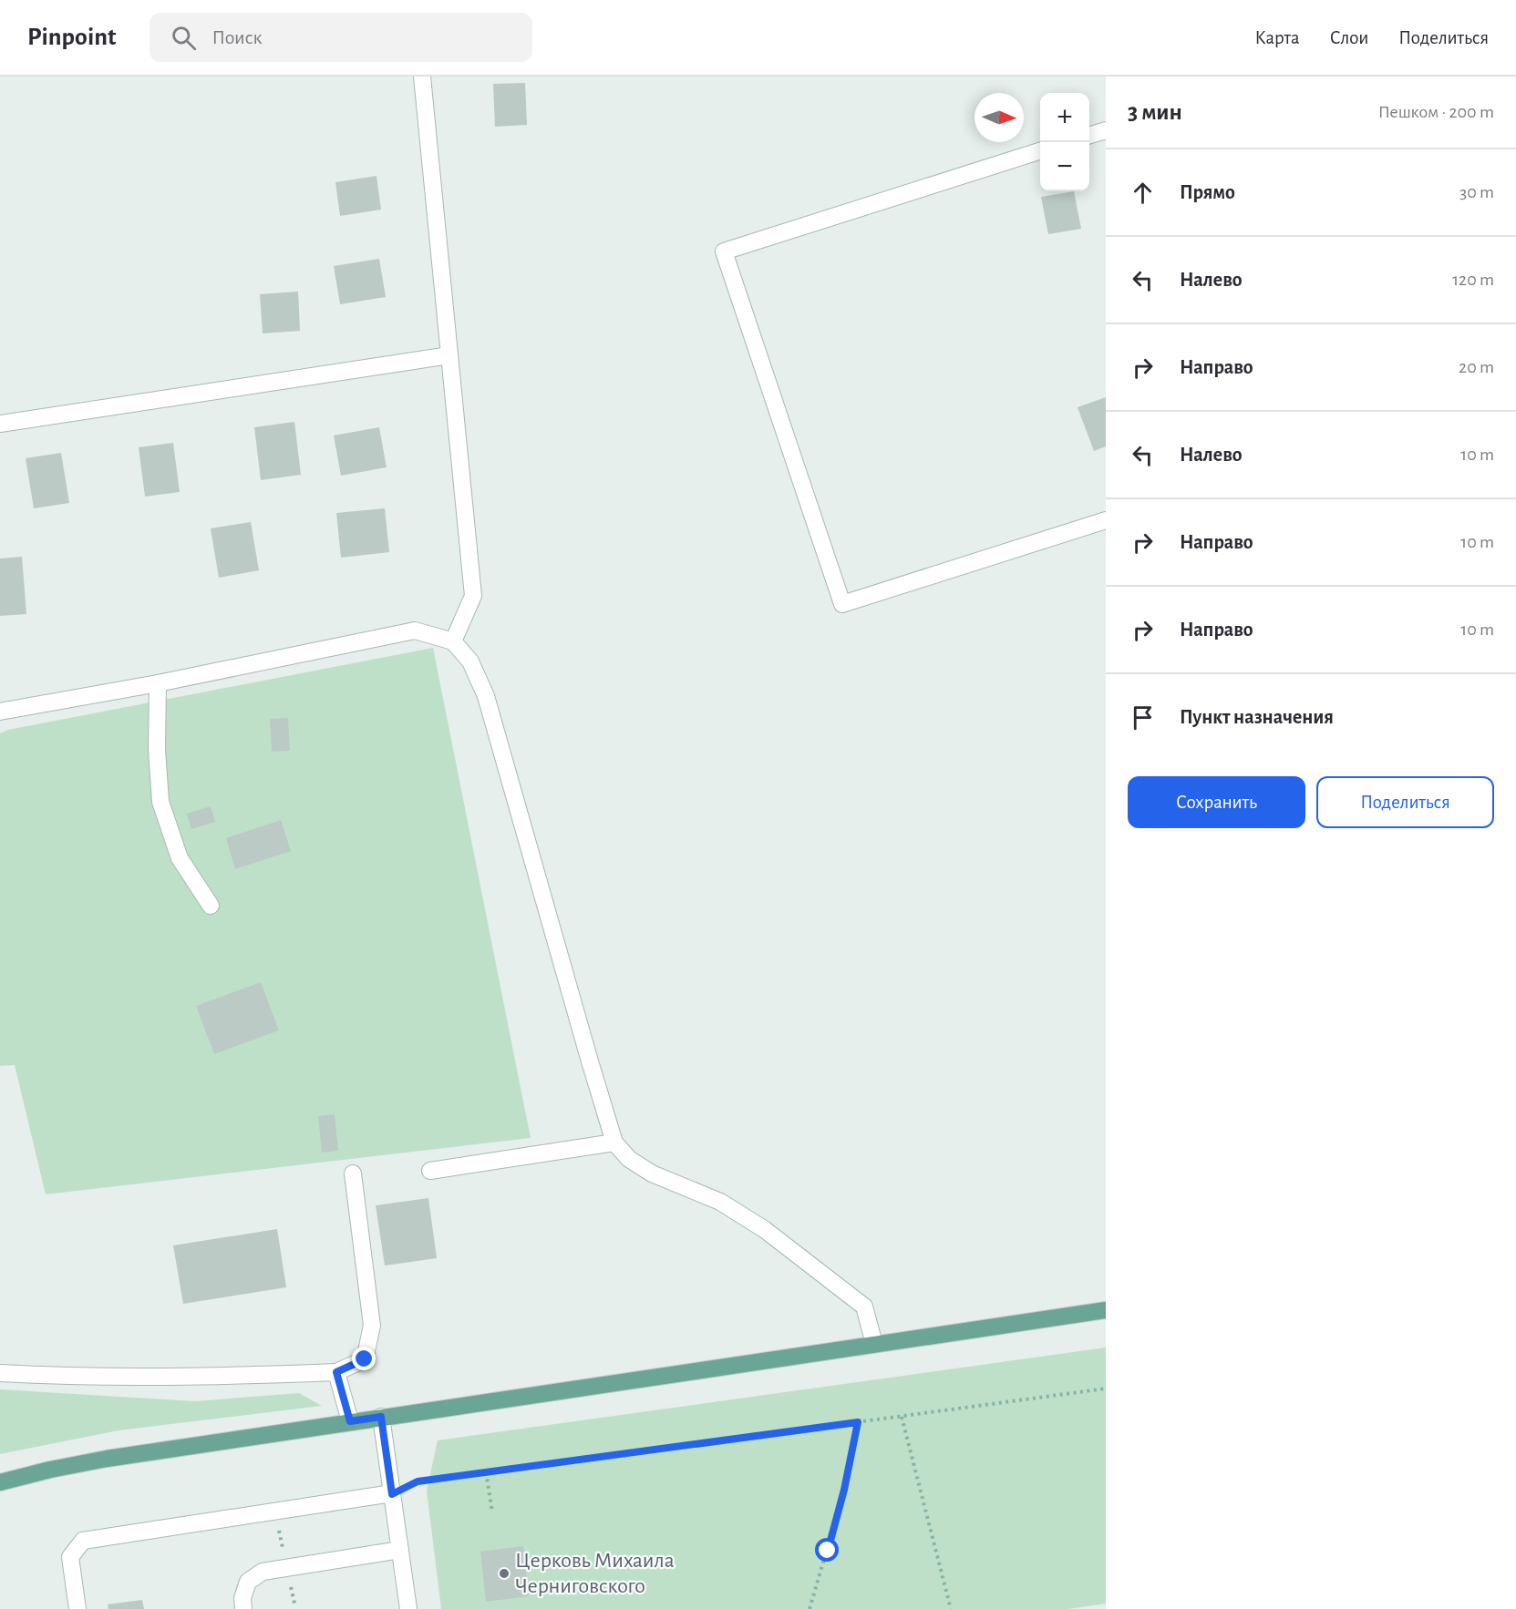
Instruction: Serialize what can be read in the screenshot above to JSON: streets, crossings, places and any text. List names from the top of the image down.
{
  "places": ["Церковь Михаила Черниговского"],
  "north": "right",
  "page": {
    "header": "Pinpoint",
    "search": "Поиск",
    "nav": ["Карта", "Слои", "Поделиться"],
    "heading": ["3 мин", "Пешком · 200 m"],
    "map_buttons": ["+", "−"],
    "list": [
      ["Прямо", "30 m"],
      ["Налево", "120 m"],
      ["Направо", "20 m"],
      ["Налево", "10 m"],
      ["Направо", "10 m"],
      ["Направо", "10 m"],
      "Пункт назначения"
    ],
    "buttons": ["Сохранить", "Поделиться"]
  }
}
